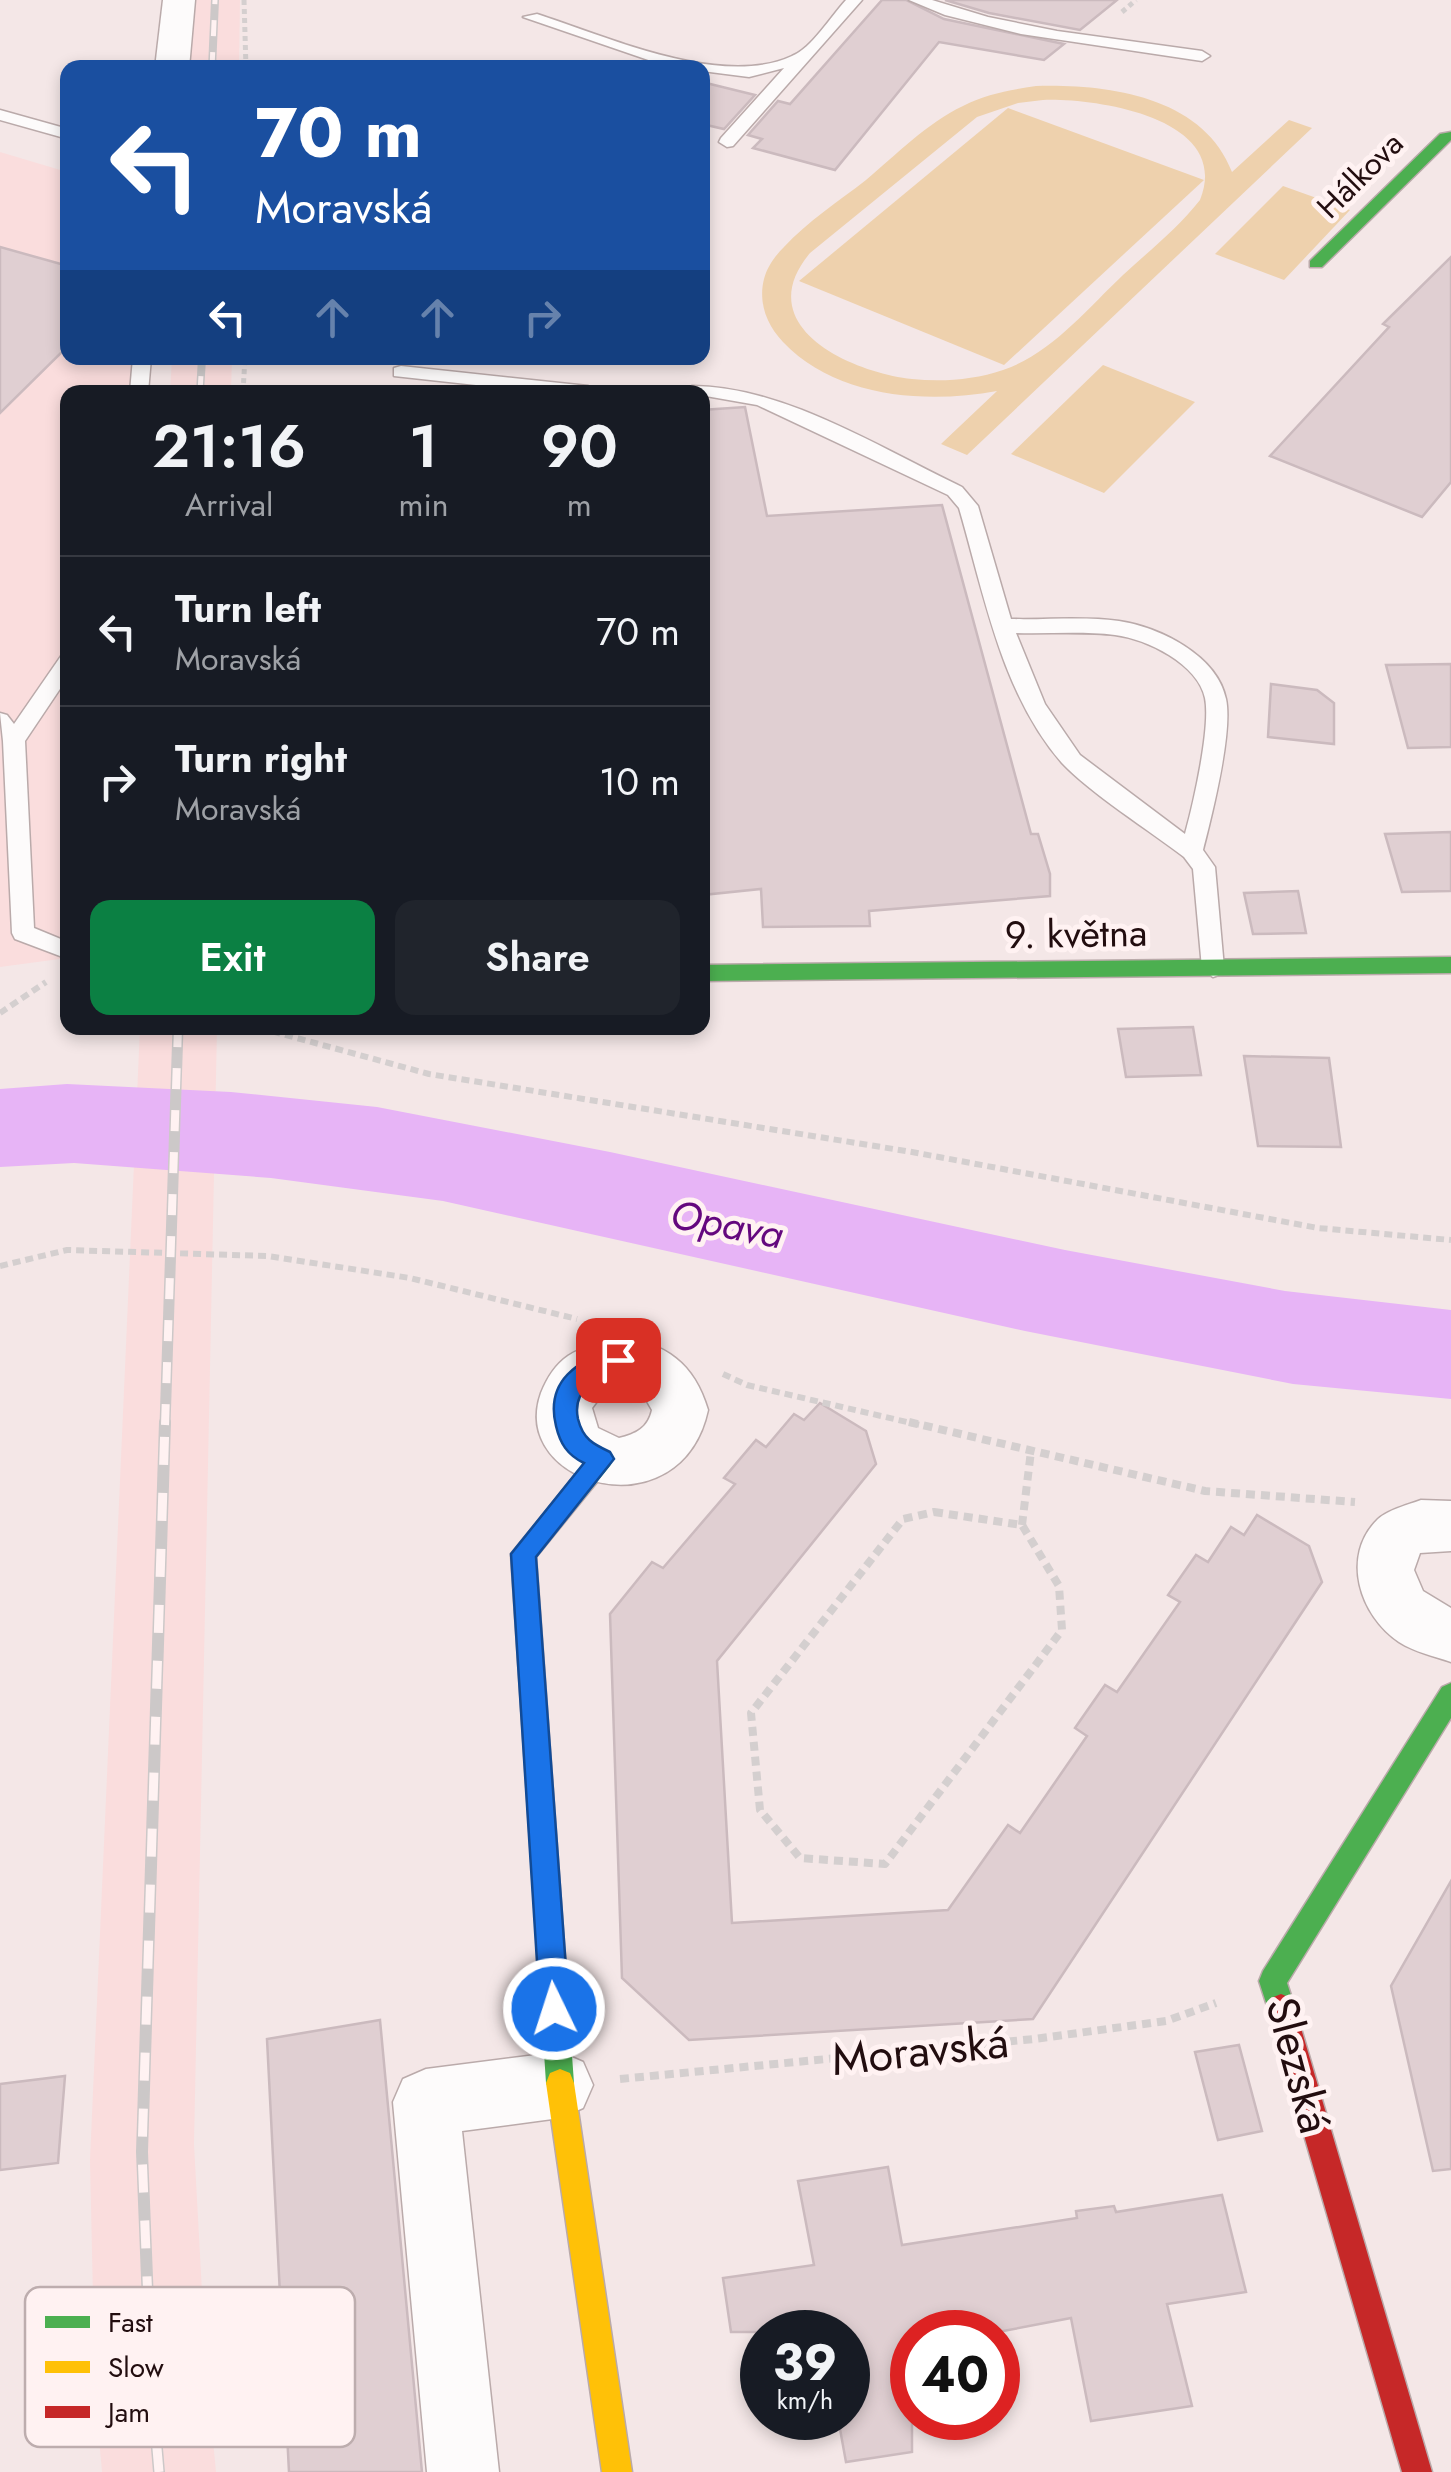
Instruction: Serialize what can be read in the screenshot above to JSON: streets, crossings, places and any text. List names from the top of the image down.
{
  "streets": {
    "street": ["Hálkova", "9. května", "Slezská"],
    "path": ["Moravská"]
  },
  "crossings": [
    ["Moravská", "Slezská"]
  ],
  "water": ["Opava"],
  "legend": ["Fast", "Slow", "Jam"],
  "page": {
    "turn": ["70 m", "Moravská"],
    "eta": [
      "21:16",
      "Arrival",
      "1",
      "min",
      "90",
      "m"
    ],
    "list": [
      {
        "name": "Turn left",
        "note": "Moravská",
        "value": "70 m"
      },
      {
        "name": "Turn right",
        "note": "Moravská",
        "value": "10 m"
      }
    ],
    "buttons": ["Exit", "Share"],
    "speed": "39 km/h",
    "limit": "40"
  }
}
